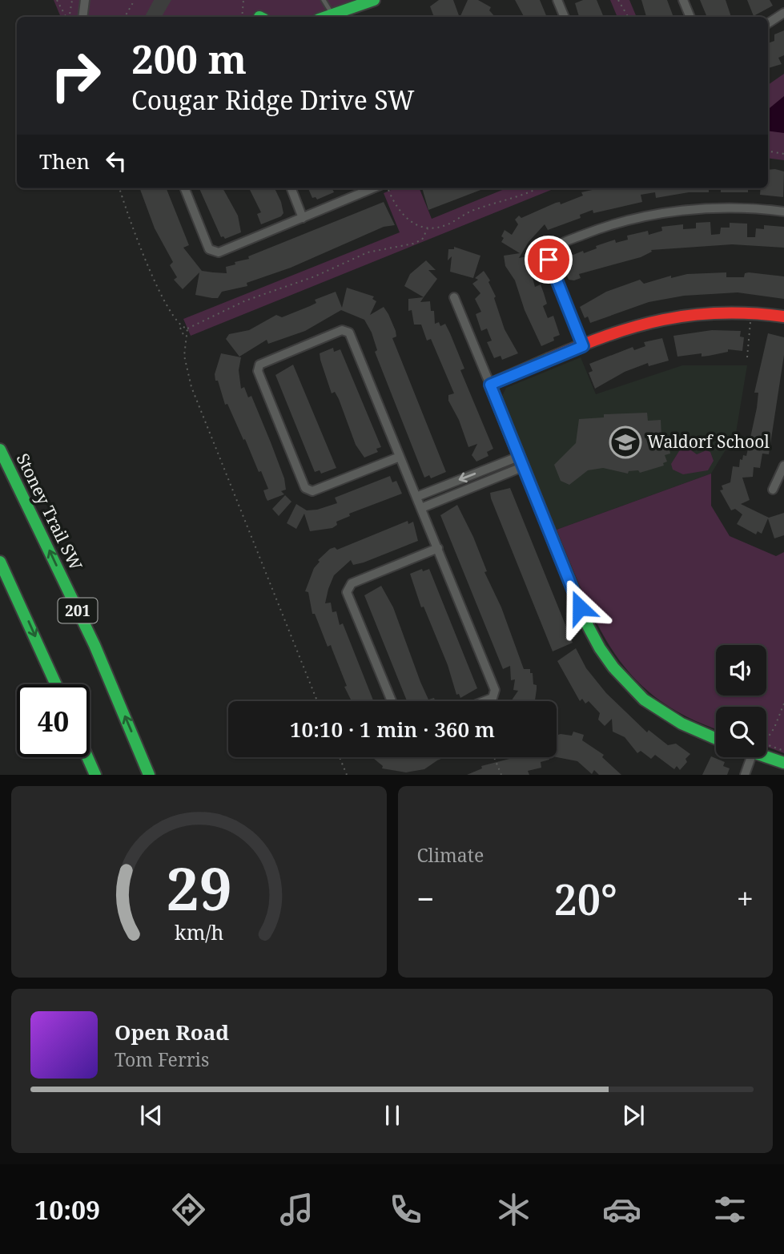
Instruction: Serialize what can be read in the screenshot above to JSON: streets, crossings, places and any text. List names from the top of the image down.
{
  "streets": {
    "main road": ["Stoney Trail SW", "201"]
  },
  "places": {
    "school or university": ["Waldorf School"]
  },
  "page": {
    "turn": ["200 m", "Cougar Ridge Drive SW"],
    "then": "Then",
    "limit": "40",
    "trip": "10:10 · 1 min · 360 m",
    "tile": "Climate",
    "heat": ["−", "20°", "+"],
    "song": ["Open Road", "Tom Ferris"],
    "tabs": "10:09",
    "gauge": ["29", "km/h"]
  }
}
